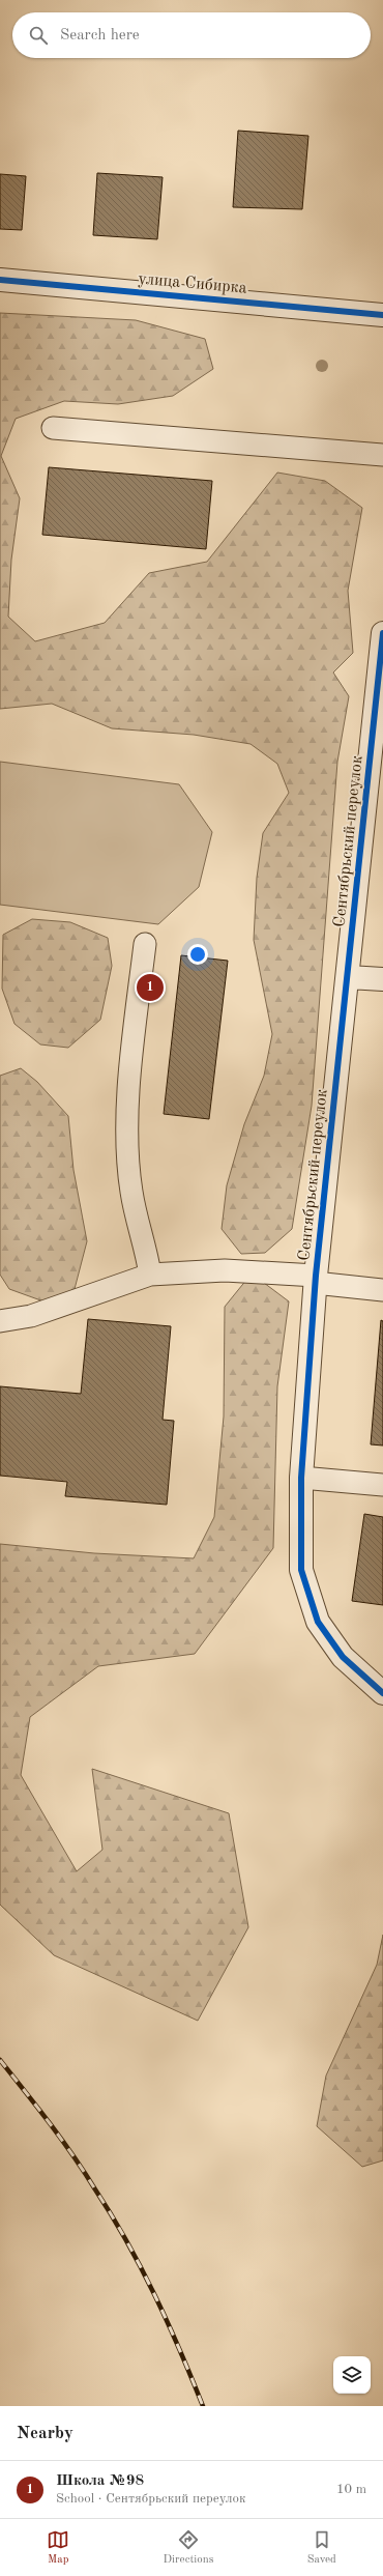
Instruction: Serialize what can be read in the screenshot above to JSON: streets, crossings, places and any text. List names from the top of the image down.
{
  "streets": {
    "street": ["улица Сибирка", "Сентябрьский переулок"]
  },
  "page": {
    "search": "Search here",
    "pins": "1",
    "heading": "Nearby",
    "list": [
      {
        "mark": "1",
        "name": "Школа №98",
        "note": "School · Сентябрьский переулок",
        "value": "10 m"
      }
    ],
    "nav": ["Map", "Directions", "Saved"]
  }
}
